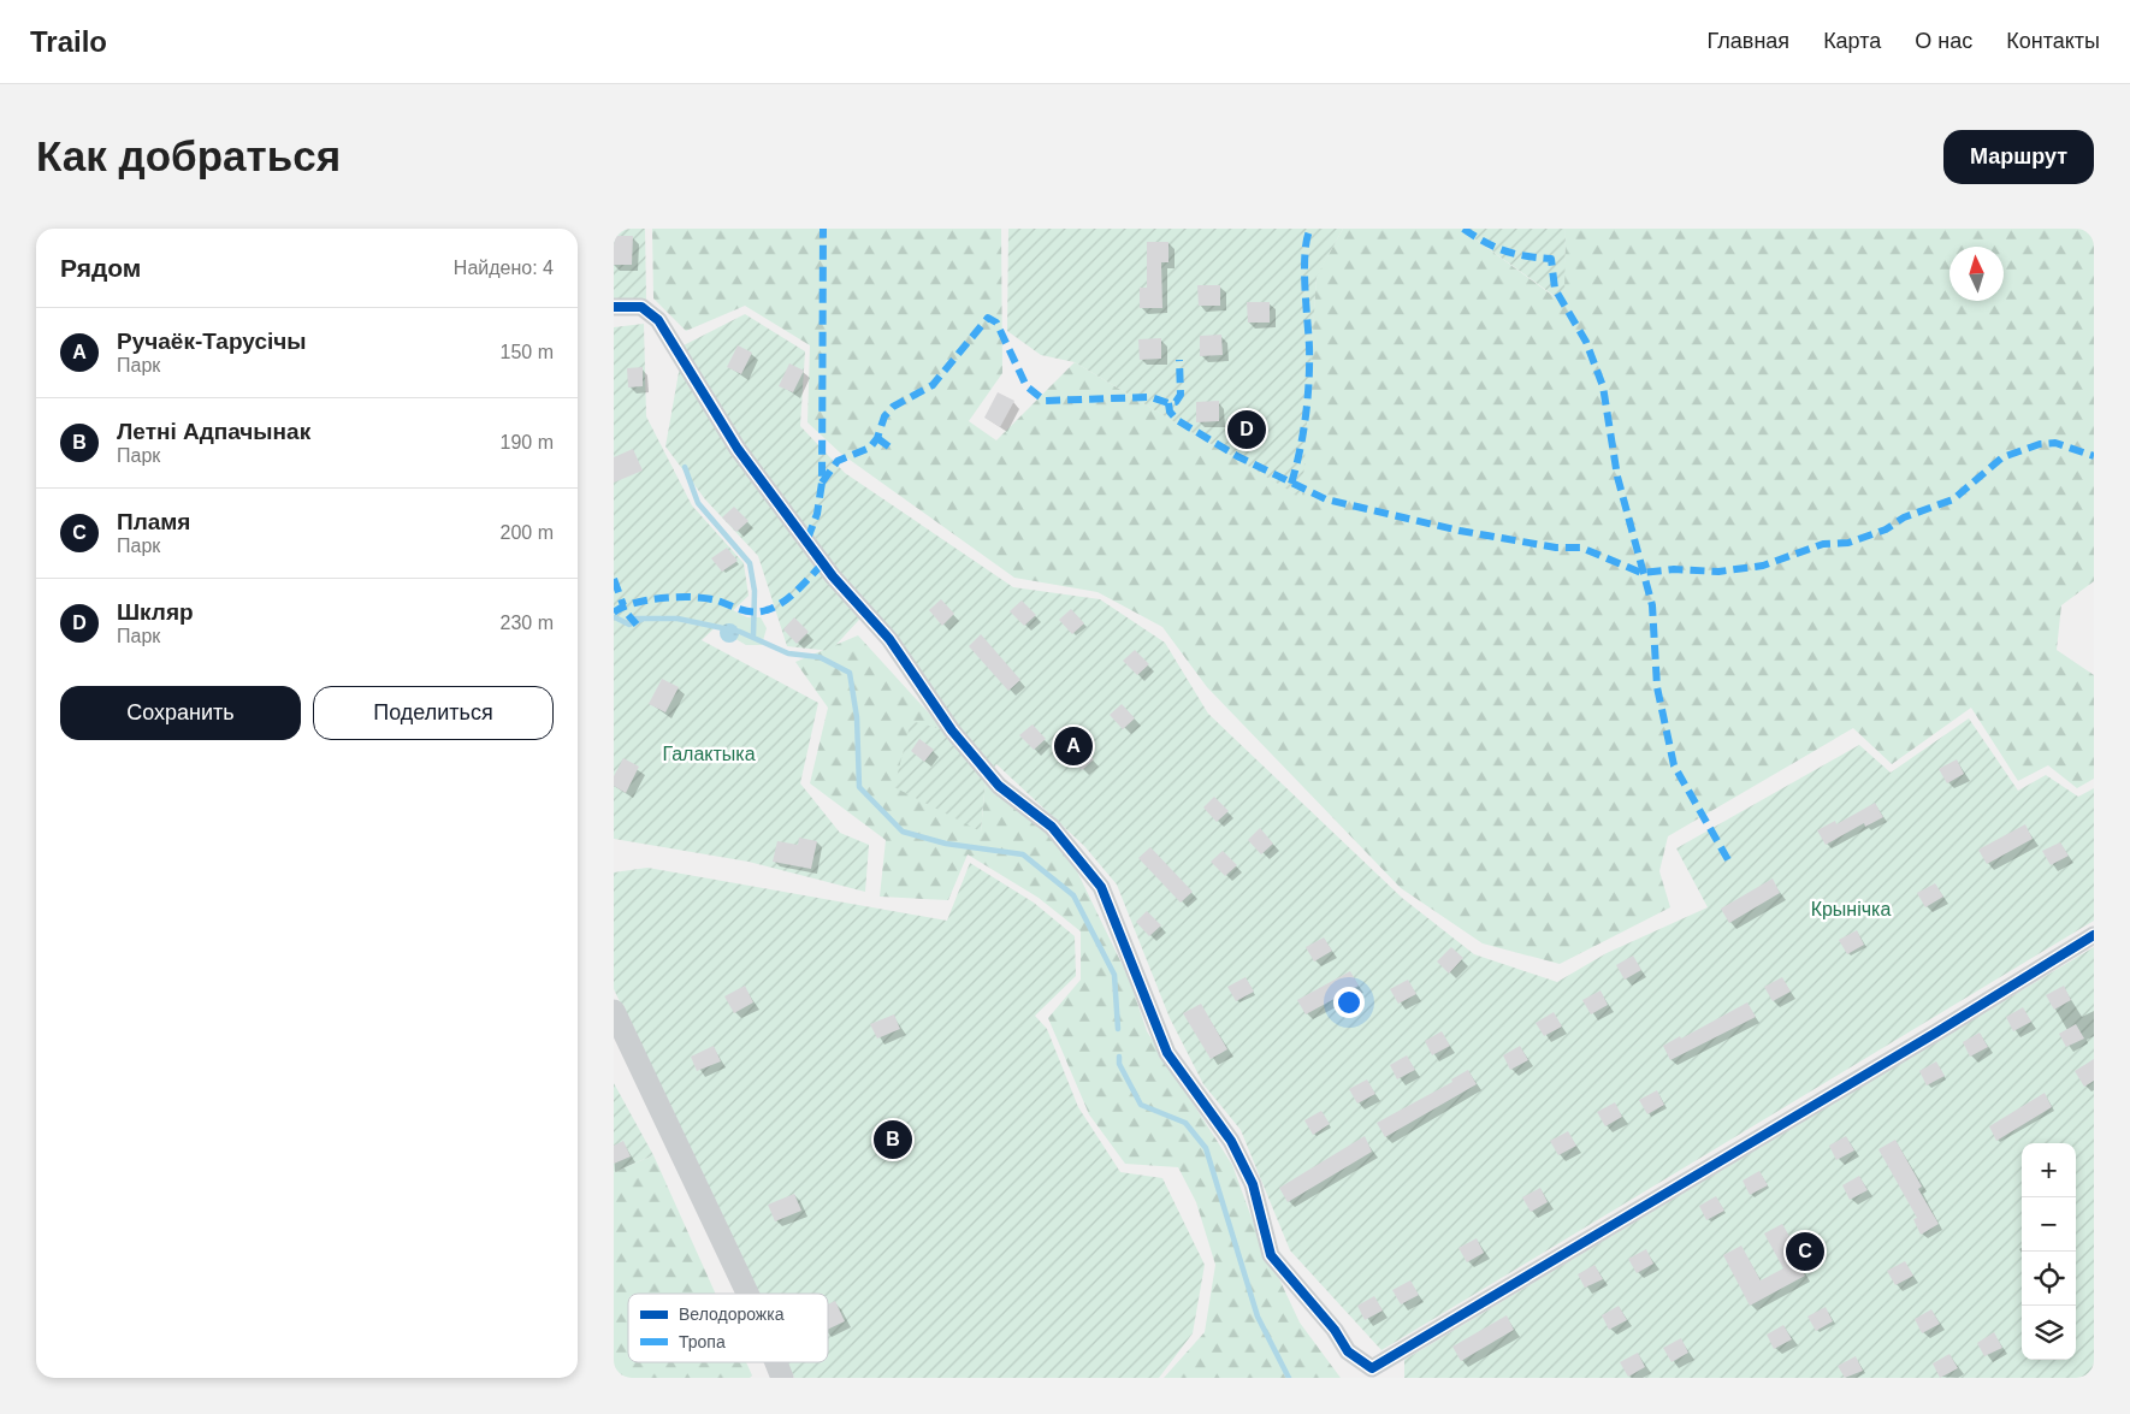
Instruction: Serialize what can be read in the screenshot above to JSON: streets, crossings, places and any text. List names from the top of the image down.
{
  "parks": ["Галактыка", "Крынічка"],
  "legend": ["Велодорожка", "Тропа"],
  "north": "top",
  "page": {
    "header": "Trailo",
    "nav": [
      "Главная",
      "Карта",
      "О нас",
      "Контакты"
    ],
    "buttons": [
      "Маршрут",
      ["Сохранить", "Поделиться"]
    ],
    "title": "Как добраться",
    "heading": ["Рядом", "Найдено: 4"],
    "list": [
      {
        "mark": "A",
        "name": "Ручаёк-Тарусічы",
        "note": "Парк",
        "value": "150 m"
      },
      {
        "mark": "B",
        "name": "Летні Адпачынак",
        "note": "Парк",
        "value": "190 m"
      },
      {
        "mark": "C",
        "name": "Пламя",
        "note": "Парк",
        "value": "200 m"
      },
      {
        "mark": "D",
        "name": "Шкляр",
        "note": "Парк",
        "value": "230 m"
      }
    ],
    "pins": [
      "D",
      "A",
      "B",
      "C"
    ],
    "map_buttons": ["+", "−"]
  }
}
